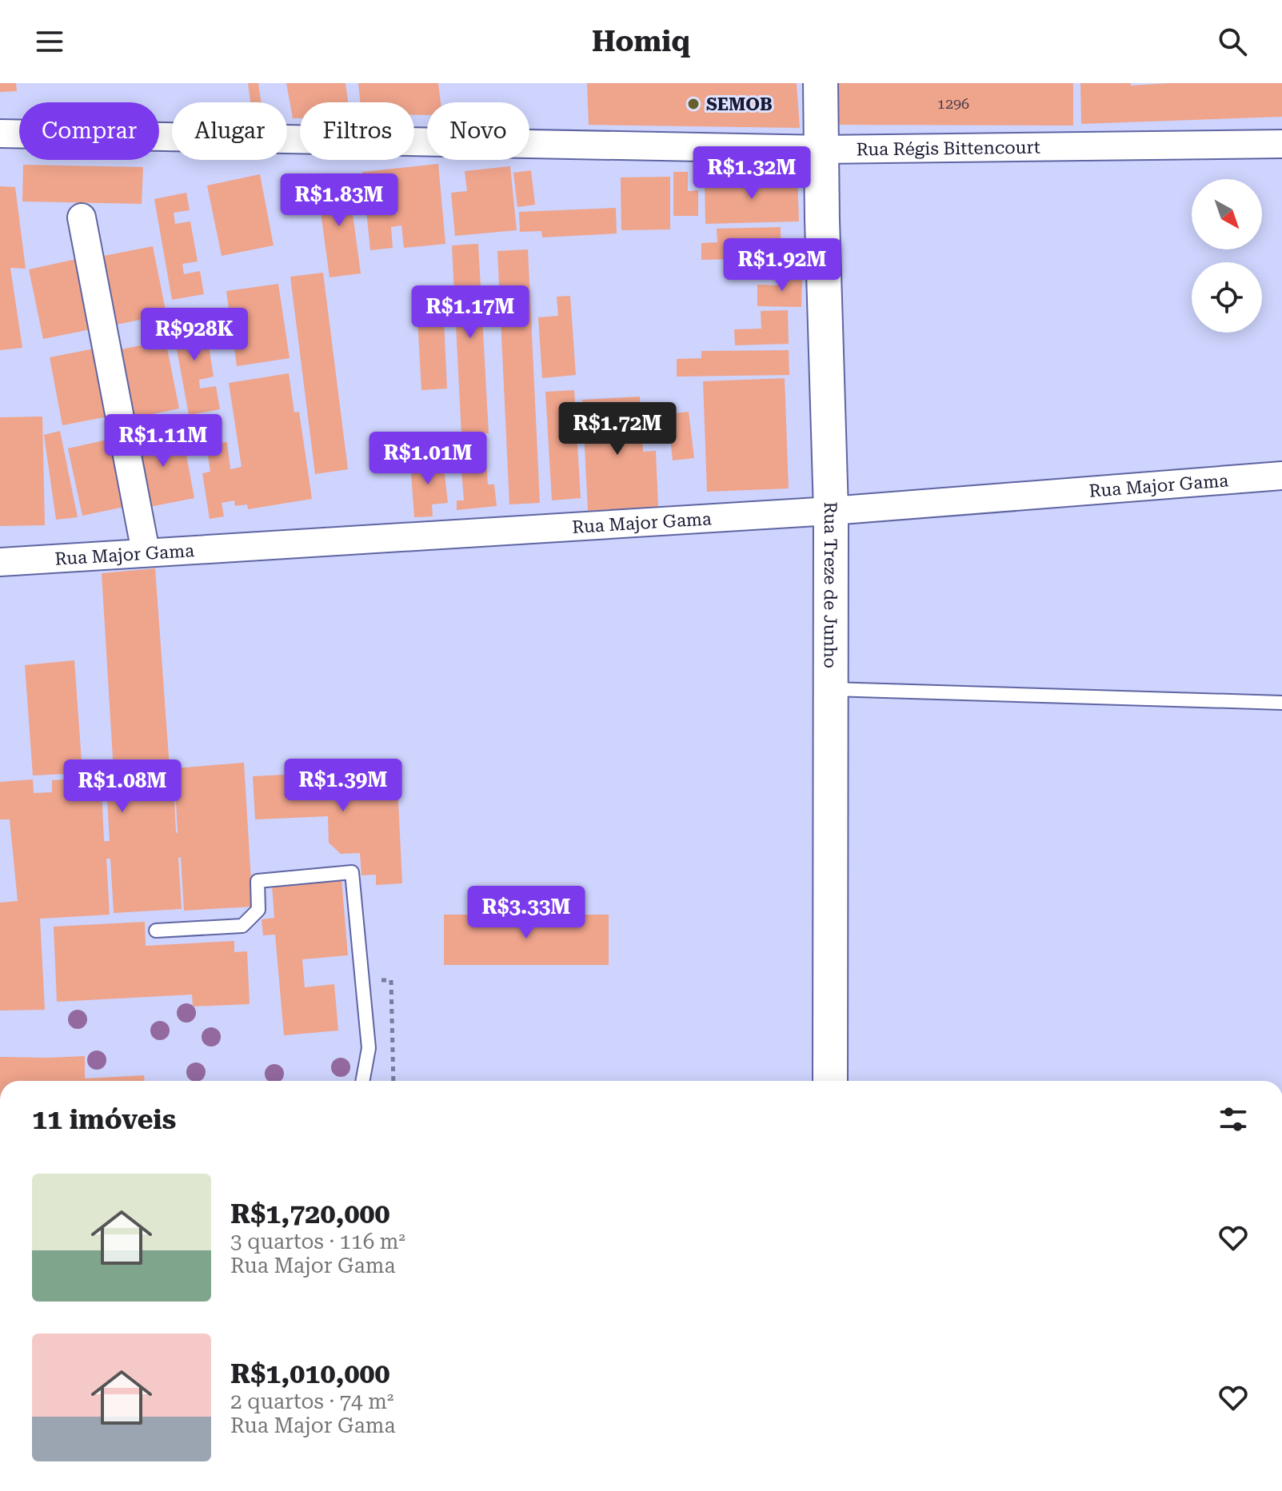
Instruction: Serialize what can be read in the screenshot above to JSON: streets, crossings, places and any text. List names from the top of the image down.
{
  "streets": {
    "street": ["Rua Régis Bittencourt", "Rua Major Gama", "Rua Treze de Junho"]
  },
  "crossings": [
    ["Rua Régis Bittencourt", "Rua Treze de Junho"],
    ["Rua Major Gama", "Rua Treze de Junho"]
  ],
  "places": ["SEMOB"],
  "house_numbers": ["1296"],
  "north": "bottom right",
  "page": {
    "header": "Homiq",
    "chip": [
      "Comprar",
      "Alugar",
      "Filtros",
      "Novo"
    ],
    "price": [
      "R$1.32M",
      "R$1.83M",
      "R$1.92M",
      "R$1.17M",
      "R$928K",
      "R$1.72M",
      "R$1.11M",
      "R$1.01M",
      "R$1.39M",
      "R$1.08M",
      "R$3.33M"
    ],
    "heading": "11 imóveis",
    "list": [
      {
        "name": "R$1,720,000",
        "note": "3 quartos · 116 m² · Rua Major Gama"
      },
      {
        "name": "R$1,010,000",
        "note": "2 quartos · 74 m² · Rua Major Gama"
      }
    ]
  }
}
